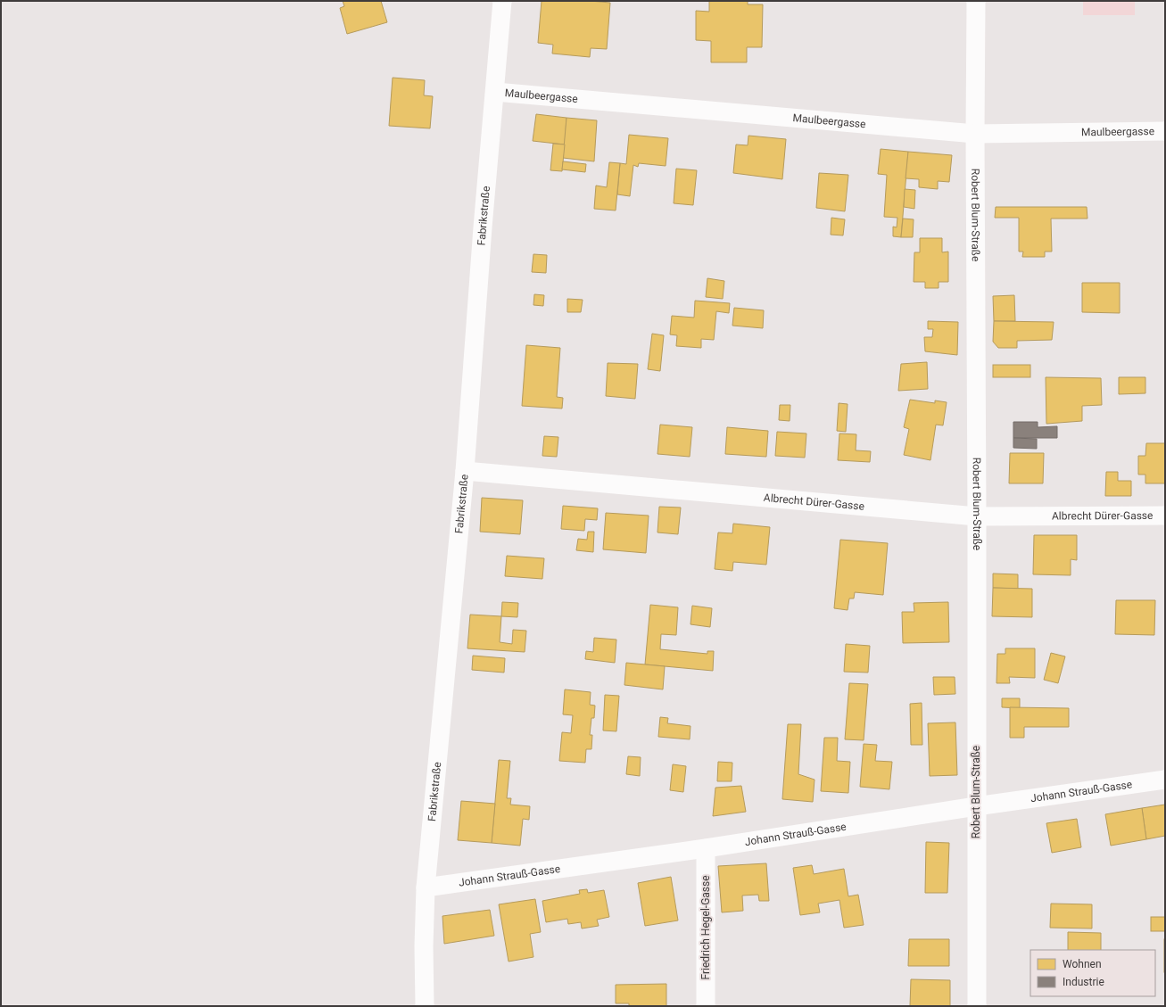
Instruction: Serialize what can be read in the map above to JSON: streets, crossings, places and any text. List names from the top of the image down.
{
  "streets": {
    "street": [
      "Maulbeergasse",
      "Robert Blum-Straße",
      "Fabrikstraße",
      "Albrecht Dürer-Gasse",
      "Johann Strauß-Gasse",
      "Friedrich Hegel-Gasse"
    ]
  },
  "crossings": [
    ["Maulbeergasse", "Robert Blum-Straße"],
    ["Maulbeergasse", "Fabrikstraße"],
    ["Robert Blum-Straße", "Albrecht Dürer-Gasse"],
    ["Robert Blum-Straße", "Johann Strauß-Gasse"],
    ["Fabrikstraße", "Albrecht Dürer-Gasse"],
    ["Fabrikstraße", "Johann Strauß-Gasse"],
    ["Johann Strauß-Gasse", "Friedrich Hegel-Gasse"]
  ],
  "legend": ["Wohnen", "Industrie"]
}
